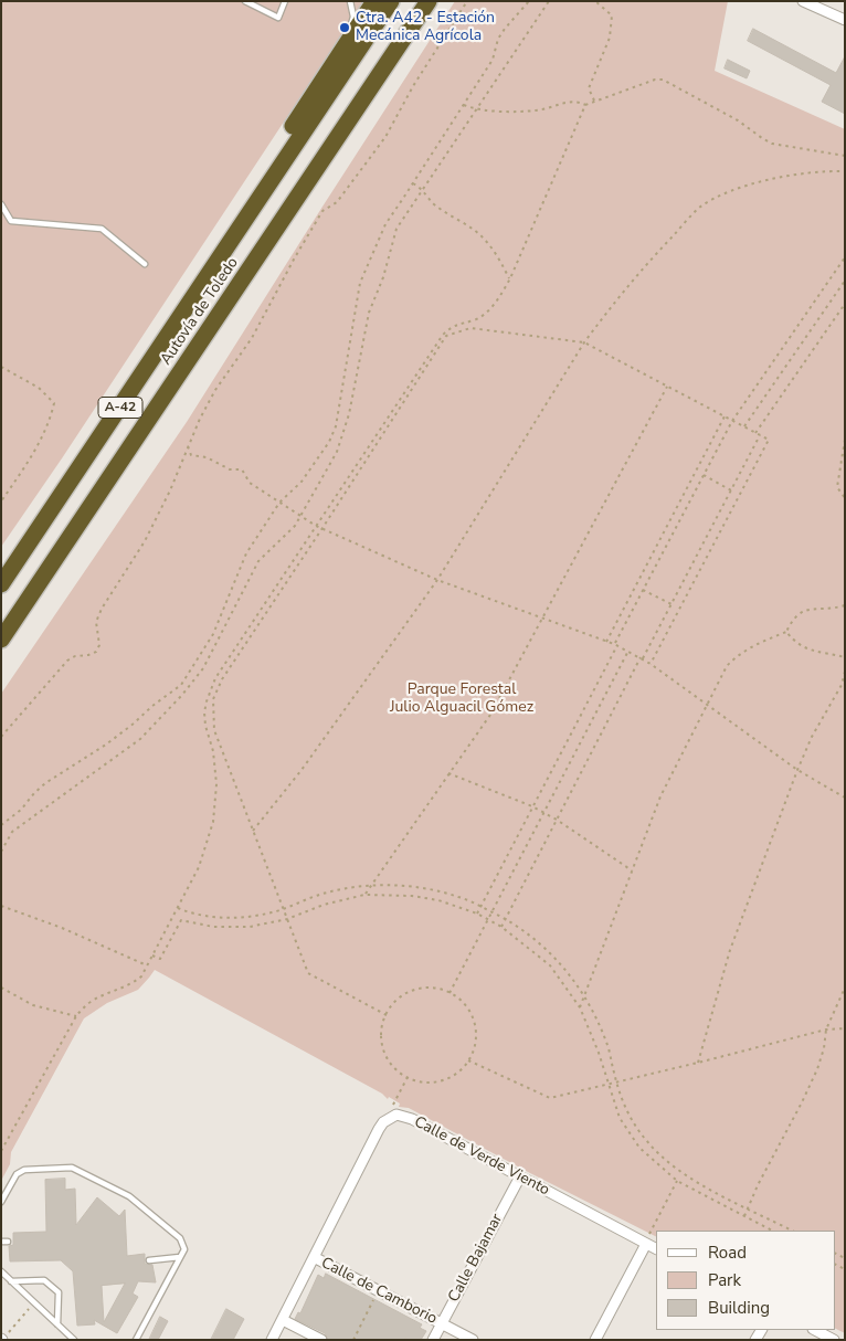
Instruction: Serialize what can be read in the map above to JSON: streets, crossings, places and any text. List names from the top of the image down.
{
  "streets": {
    "highway": ["Autovía de Toledo", "A-42"],
    "street": ["Calle de Verde Viento", "Calle Bajamar", "Calle de Camborio"]
  },
  "crossings": [
    ["Calle de Verde Viento", "Calle Bajamar"],
    ["Calle Bajamar", "Calle de Camborio"]
  ],
  "parks": ["Parque Forestal Julio Alguacil Gómez"],
  "places": ["Ctra. A42 - Estación Mecánica Agrícola"],
  "legend": ["Road", "Park", "Building"]
}
